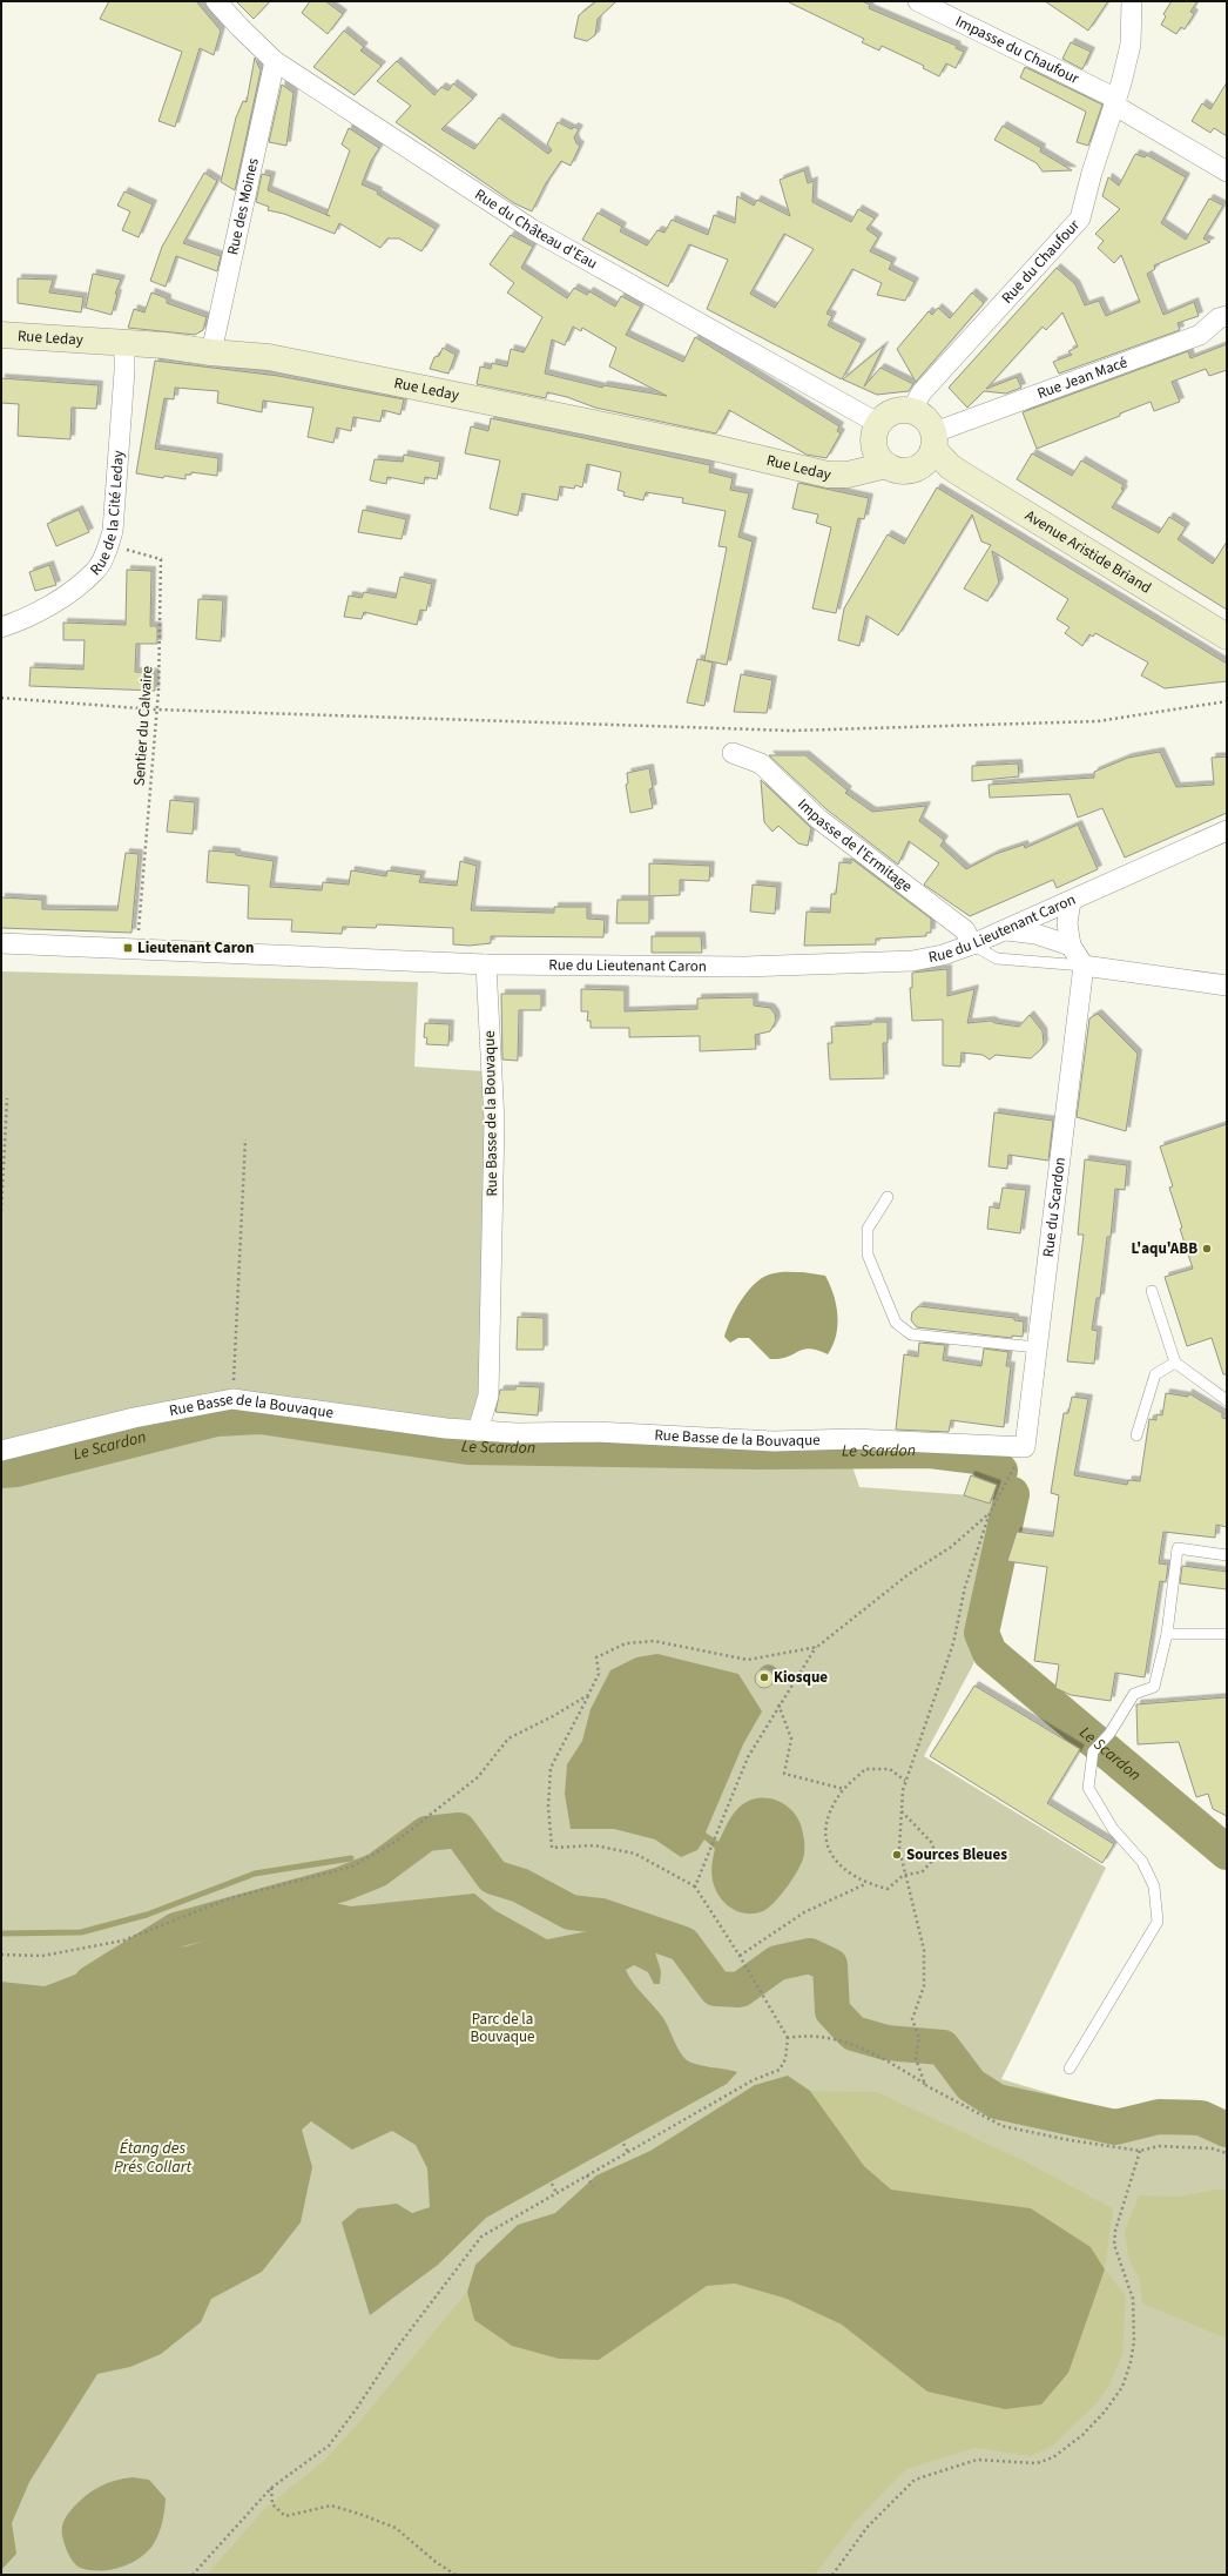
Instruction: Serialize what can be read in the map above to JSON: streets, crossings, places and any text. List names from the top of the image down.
{
  "streets": {
    "main road": ["Rue Leday", "Avenue Aristide Briand"],
    "street": [
      "Impasse du Chaufour",
      "Rue des Moines",
      "Rue du Château d'Eau",
      "Rue du Chaufour",
      "Rue Jean Macé",
      "Rue de la Cité Leday",
      "Impasse de l'Ermitage",
      "Rue du Lieutenant Caron",
      "Rue Basse de la Bouvaque",
      "Rue du Scardon"
    ],
    "path": ["Sentier du Calvaire"]
  },
  "crossings": [
    ["Impasse du Chaufour", "Rue du Chaufour"],
    ["Rue des Moines", "Rue du Château d'Eau"],
    ["Rue des Moines", "Rue Leday"],
    ["Rue du Château d'Eau", "Rue du Chaufour"],
    ["Rue du Château d'Eau", "Rue Leday"],
    ["Rue du Château d'Eau", "Rue Jean Macé"],
    ["Rue du Château d'Eau", "Avenue Aristide Briand"],
    ["Rue du Chaufour", "Rue Leday"],
    ["Rue du Chaufour", "Rue Jean Macé"],
    ["Rue du Chaufour", "Avenue Aristide Briand"],
    ["Rue Leday", "Rue Jean Macé"],
    ["Rue Leday", "Rue de la Cité Leday"],
    ["Rue Leday", "Avenue Aristide Briand"],
    ["Rue Jean Macé", "Avenue Aristide Briand"],
    ["Rue de la Cité Leday", "Sentier du Calvaire"],
    ["Sentier du Calvaire", "Rue du Lieutenant Caron"],
    ["Impasse de l'Ermitage", "Rue du Lieutenant Caron"],
    ["Rue du Lieutenant Caron", "Rue Basse de la Bouvaque"],
    ["Rue Basse de la Bouvaque", "Rue du Scardon"]
  ],
  "water": ["Le Scardon", "Étang des Prés Collart"],
  "parks": ["Parc de la Bouvaque"],
  "places": {
    "transit": ["Lieutenant Caron"],
    "other": ["L'aqu'ABB", "Kiosque", "Sources Bleues"]
  }
}
